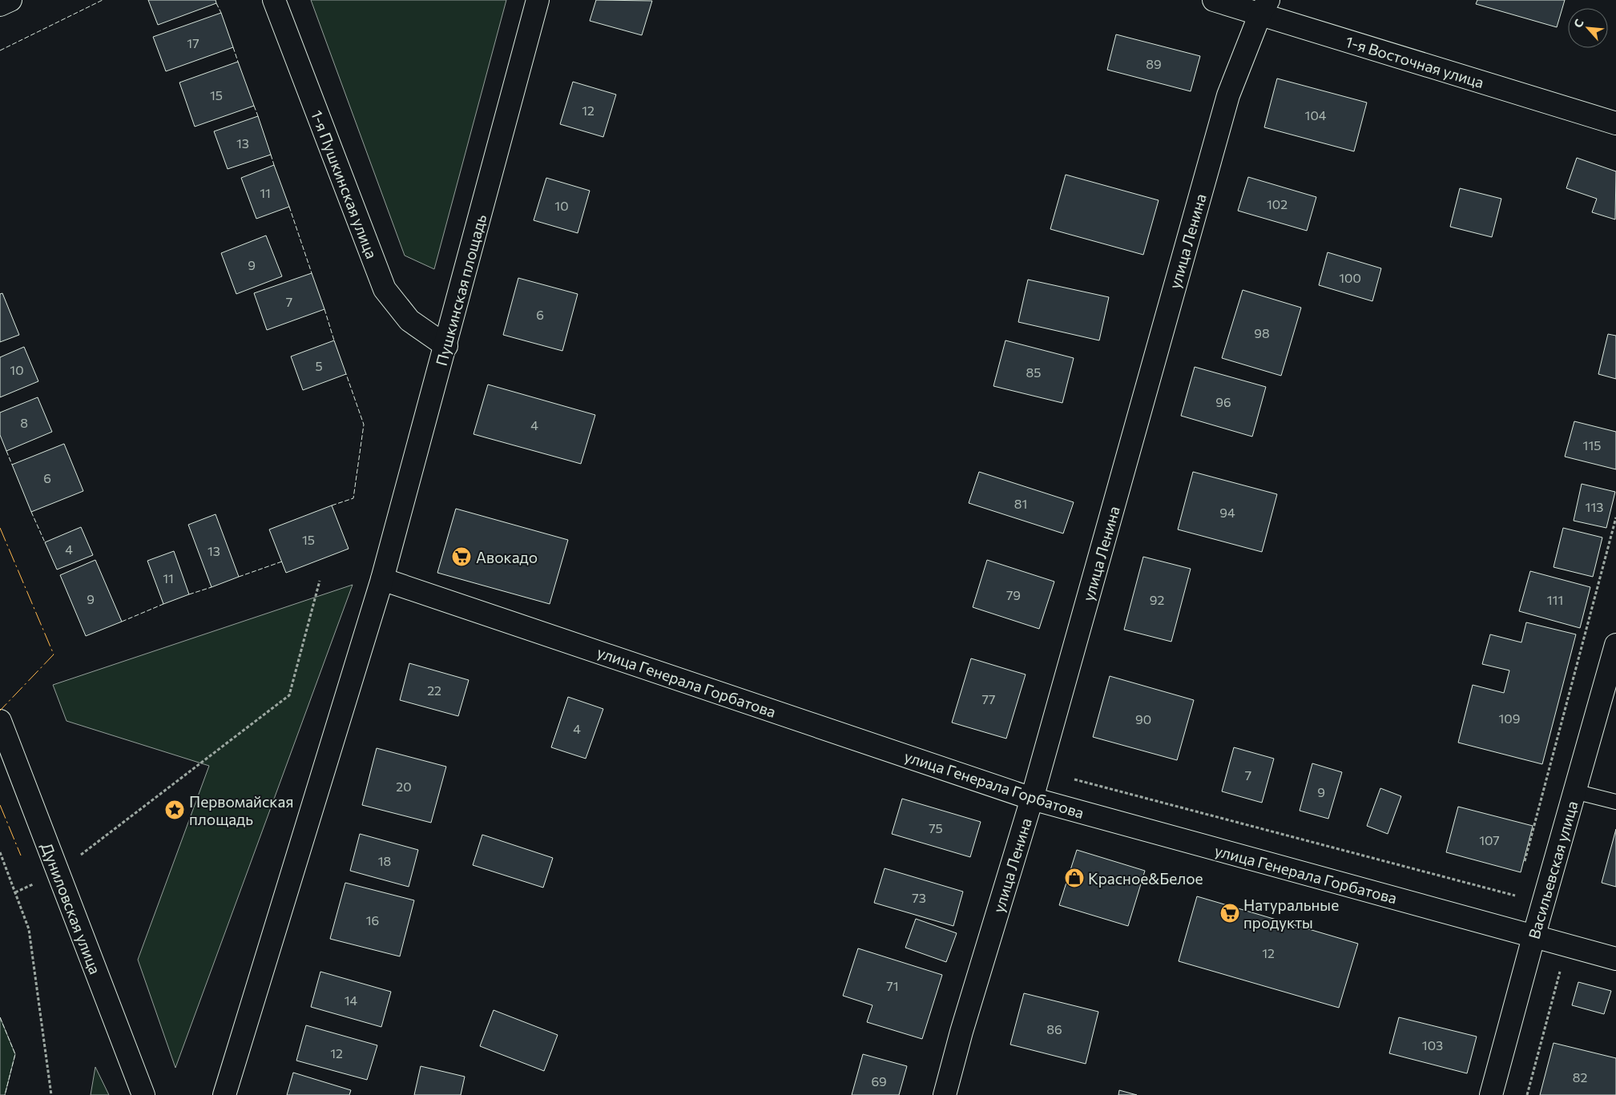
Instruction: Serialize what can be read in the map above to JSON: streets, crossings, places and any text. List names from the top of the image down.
{
  "streets": {
    "main road": [
      "1-я Восточная улица",
      "1-я Пушкинская улица",
      "улица Ленина",
      "Пушкинская площадь",
      "улица Генерала Горбатова",
      "Васильевская улица",
      "Дуниловская улица"
    ]
  },
  "crossings": [
    ["1-я Восточная улица", "улица Ленина"],
    ["1-я Пушкинская улица", "Пушкинская площадь"],
    ["улица Ленина", "улица Генерала Горбатова"],
    ["Пушкинская площадь", "улица Генерала Горбатова"],
    ["улица Генерала Горбатова", "Васильевская улица"]
  ],
  "places": {
    "supermarket": ["Авокадо", "Натуральные продукты"],
    "place": ["Первомайская площадь"],
    "shop": ["Красное&Белое"]
  },
  "house_numbers": [
    "17",
    "89",
    "15",
    "12",
    "104",
    "13",
    "11",
    "102",
    "10",
    "9",
    "100",
    "7",
    "6",
    "98",
    "5",
    "10",
    "85",
    "96",
    "8",
    "4",
    "115",
    "6",
    "81",
    "113",
    "94",
    "15",
    "4",
    "13",
    "11",
    "79",
    "9",
    "92",
    "111",
    "22",
    "77",
    "109",
    "90",
    "4",
    "7",
    "20",
    "9",
    "75",
    "107",
    "18",
    "73",
    "16",
    "12",
    "71",
    "14",
    "86",
    "103",
    "12",
    "82",
    "69"
  ],
  "north": "top left"
}
